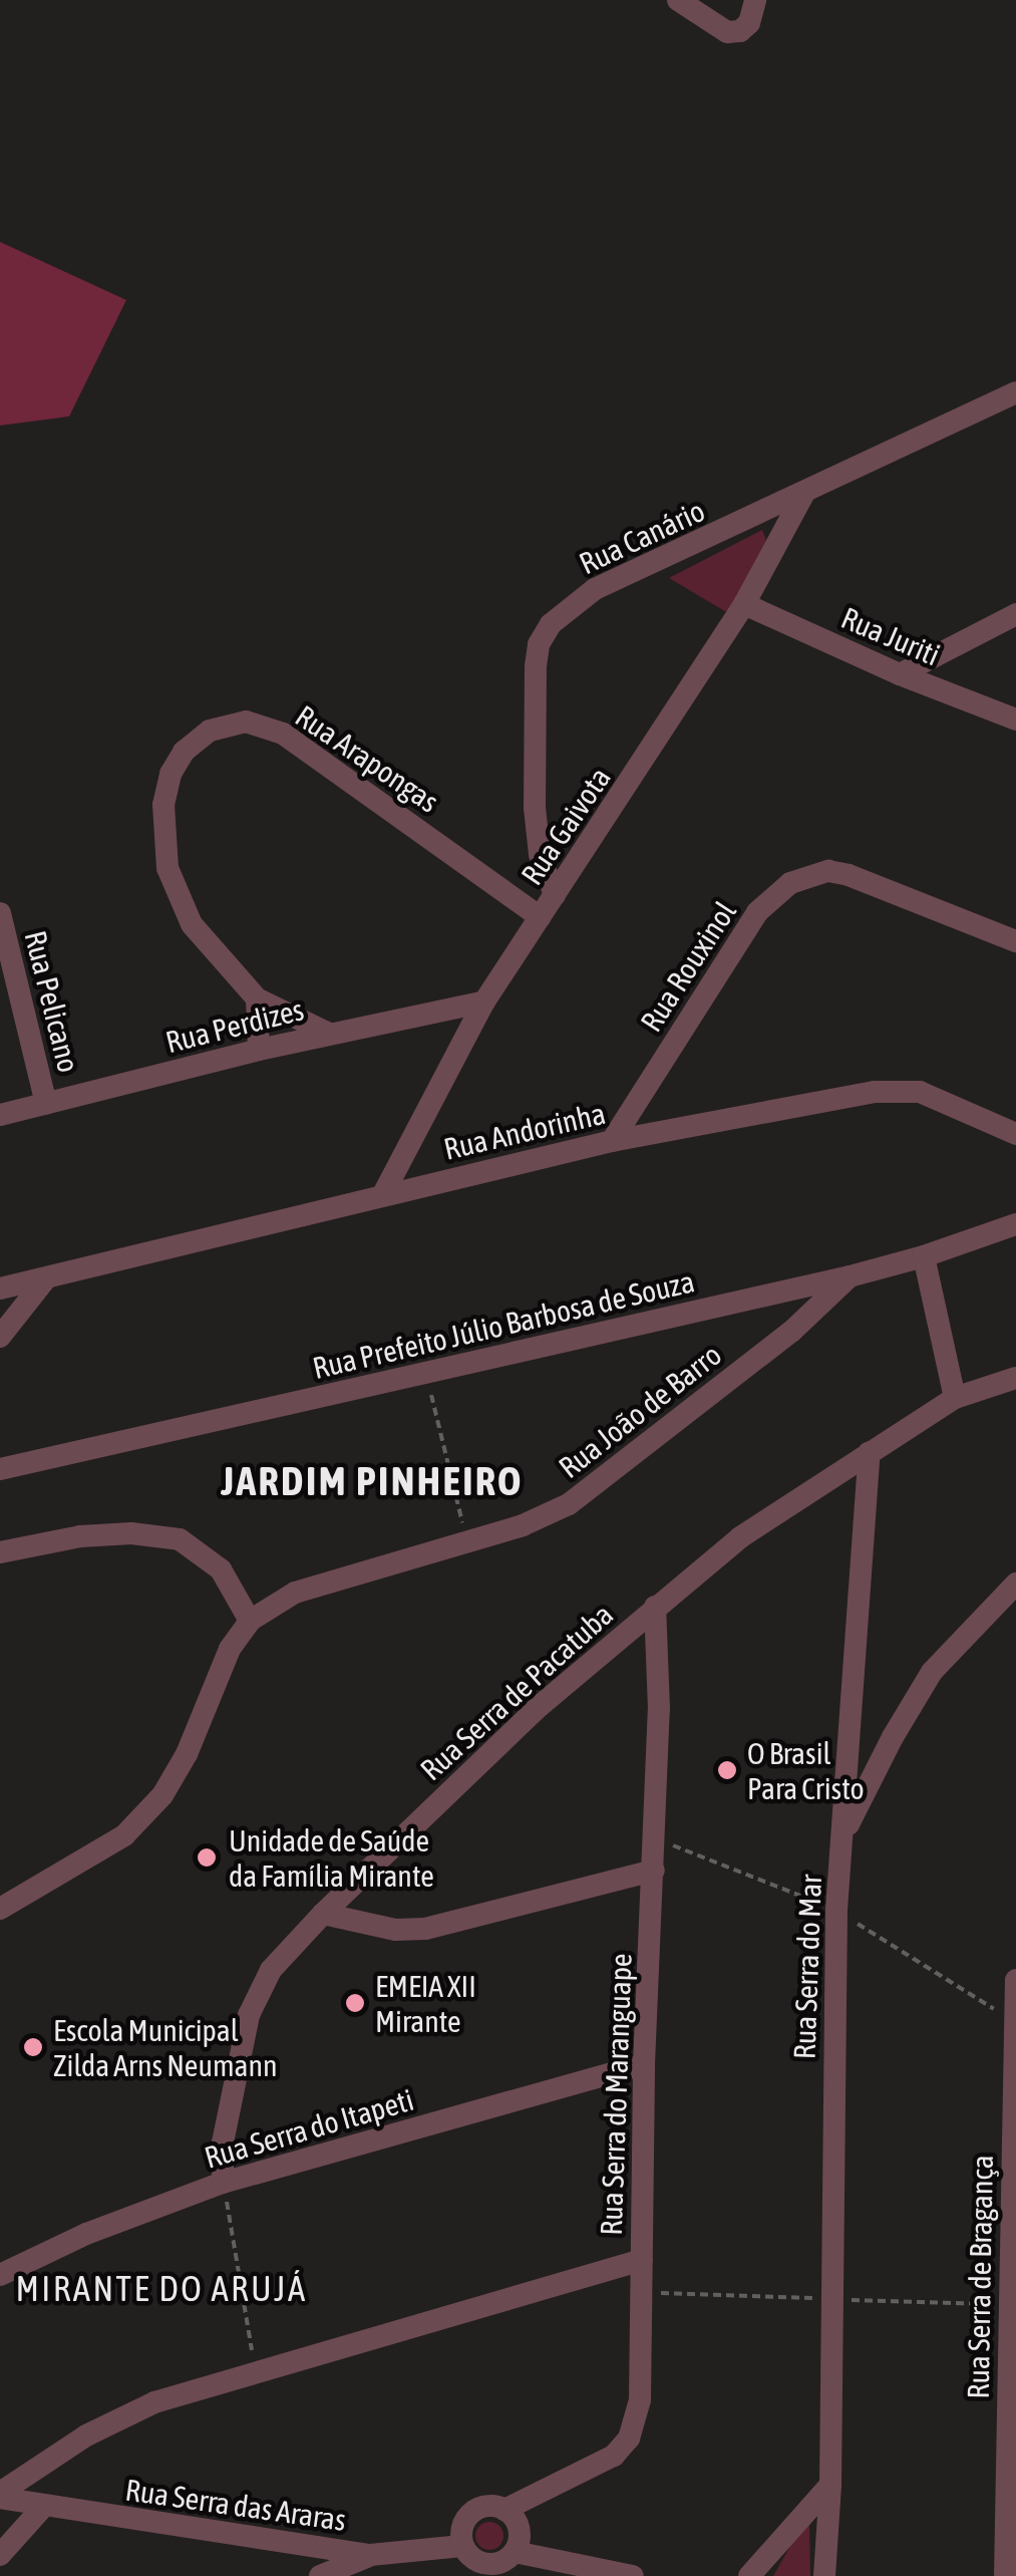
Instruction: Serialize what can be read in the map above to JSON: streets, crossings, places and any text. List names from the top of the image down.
{
  "streets": {
    "street": [
      "Rua Canário",
      "Rua Juriti",
      "Rua Arapongas",
      "Rua Gaivota",
      "Rua Rouxinol",
      "Rua Pelicano",
      "Rua Perdizes",
      "Rua Andorinha",
      "Rua Prefeito Júlio Barbosa de Souza",
      "Rua João de Barro",
      "Rua Serra de Pacatuba",
      "Rua Serra do Mar",
      "Rua Serra do Maranguape",
      "Rua Serra do Itapeti",
      "Rua Serra de Bragança",
      "Rua Serra das Araras"
    ]
  },
  "crossings": [
    ["Rua Canário", "Rua Gaivota"],
    ["Rua Juriti", "Rua Gaivota"],
    ["Rua Arapongas", "Rua Gaivota"],
    ["Rua Arapongas", "Rua Perdizes"],
    ["Rua Gaivota", "Rua Perdizes"],
    ["Rua Gaivota", "Rua Andorinha"],
    ["Rua Rouxinol", "Rua Andorinha"],
    ["Rua Pelicano", "Rua Perdizes"],
    ["Rua Prefeito Júlio Barbosa de Souza", "Rua João de Barro"],
    ["Rua Serra de Pacatuba", "Rua Serra do Mar"],
    ["Rua Serra de Pacatuba", "Rua Serra do Maranguape"],
    ["Rua Serra de Pacatuba", "Rua Serra do Itapeti"],
    ["Rua Serra do Maranguape", "Rua Serra do Itapeti"],
    ["Rua Serra do Maranguape", "Rua Serra das Araras"]
  ],
  "districts": ["JARDIM PINHEIRO", "MIRANTE DO ARUJÁ"],
  "places": [
    "O Brasil Para Cristo",
    "Unidade de Saúde da Família Mirante",
    "EMEIA XII Mirante",
    "Escola Municipal Zilda Arns Neumann"
  ]
}
